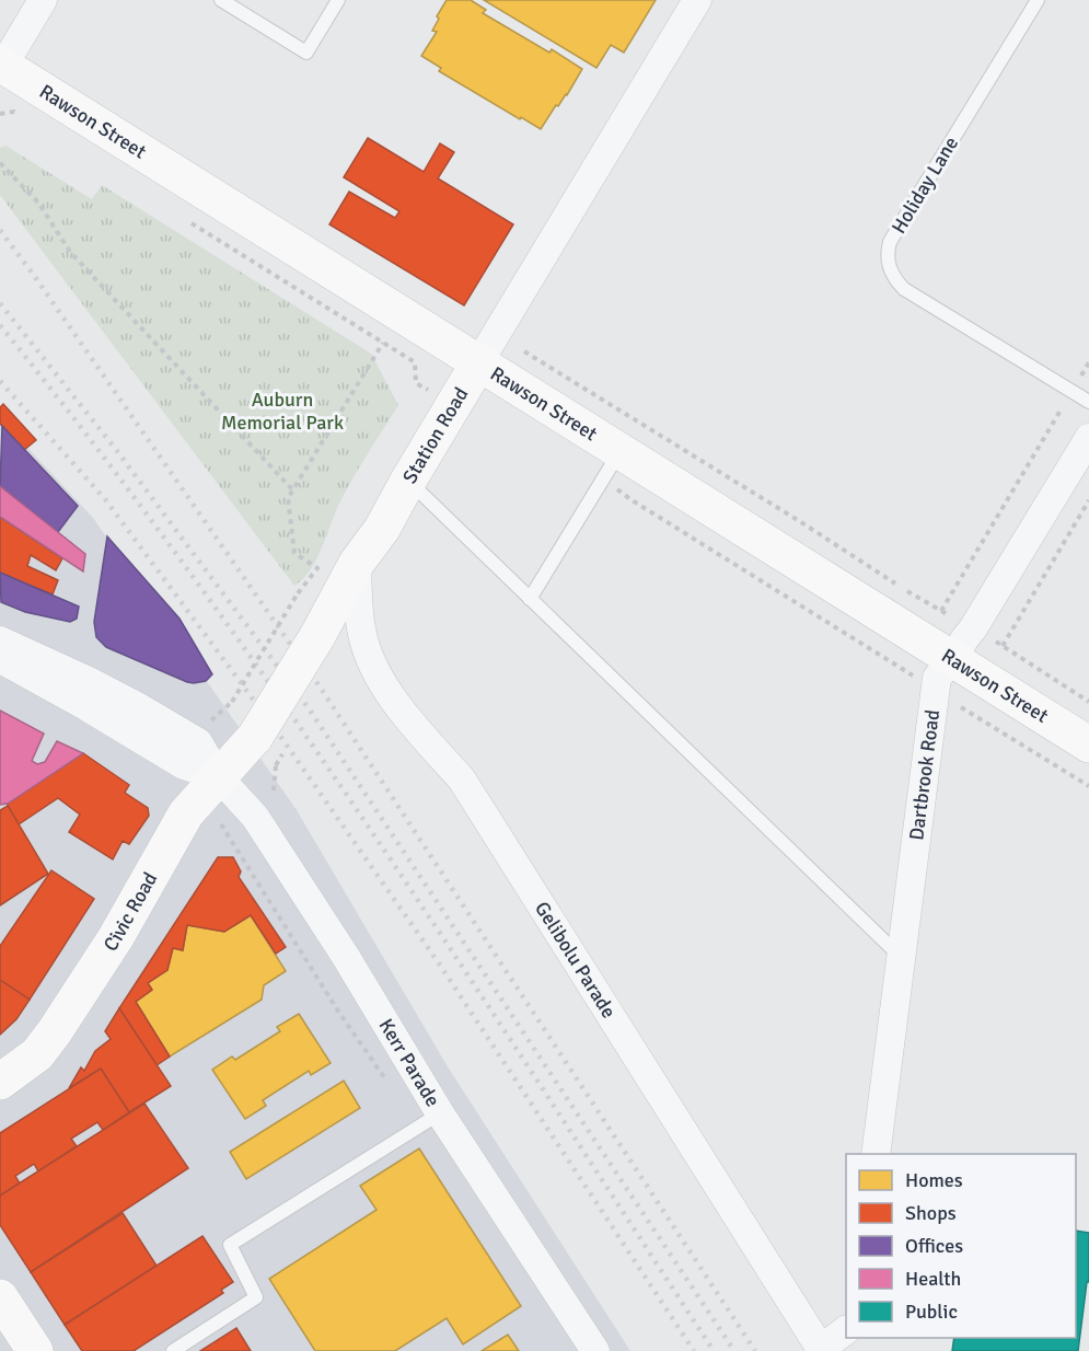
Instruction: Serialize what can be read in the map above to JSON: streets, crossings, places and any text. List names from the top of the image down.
{
  "streets": {
    "main road": ["Rawson Street", "Station Road", "Civic Road"],
    "street": ["Dartbrook Road", "Gelibolu Parade", "Kerr Parade"],
    "lane": ["Holiday Lane"]
  },
  "crossings": [
    ["Rawson Street", "Station Road"],
    ["Rawson Street", "Dartbrook Road"],
    ["Station Road", "Civic Road"],
    ["Station Road", "Gelibolu Parade"],
    ["Civic Road", "Kerr Parade"]
  ],
  "parks": ["Auburn Memorial Park"],
  "legend": [
    "Homes",
    "Shops",
    "Offices",
    "Health",
    "Public"
  ]
}
